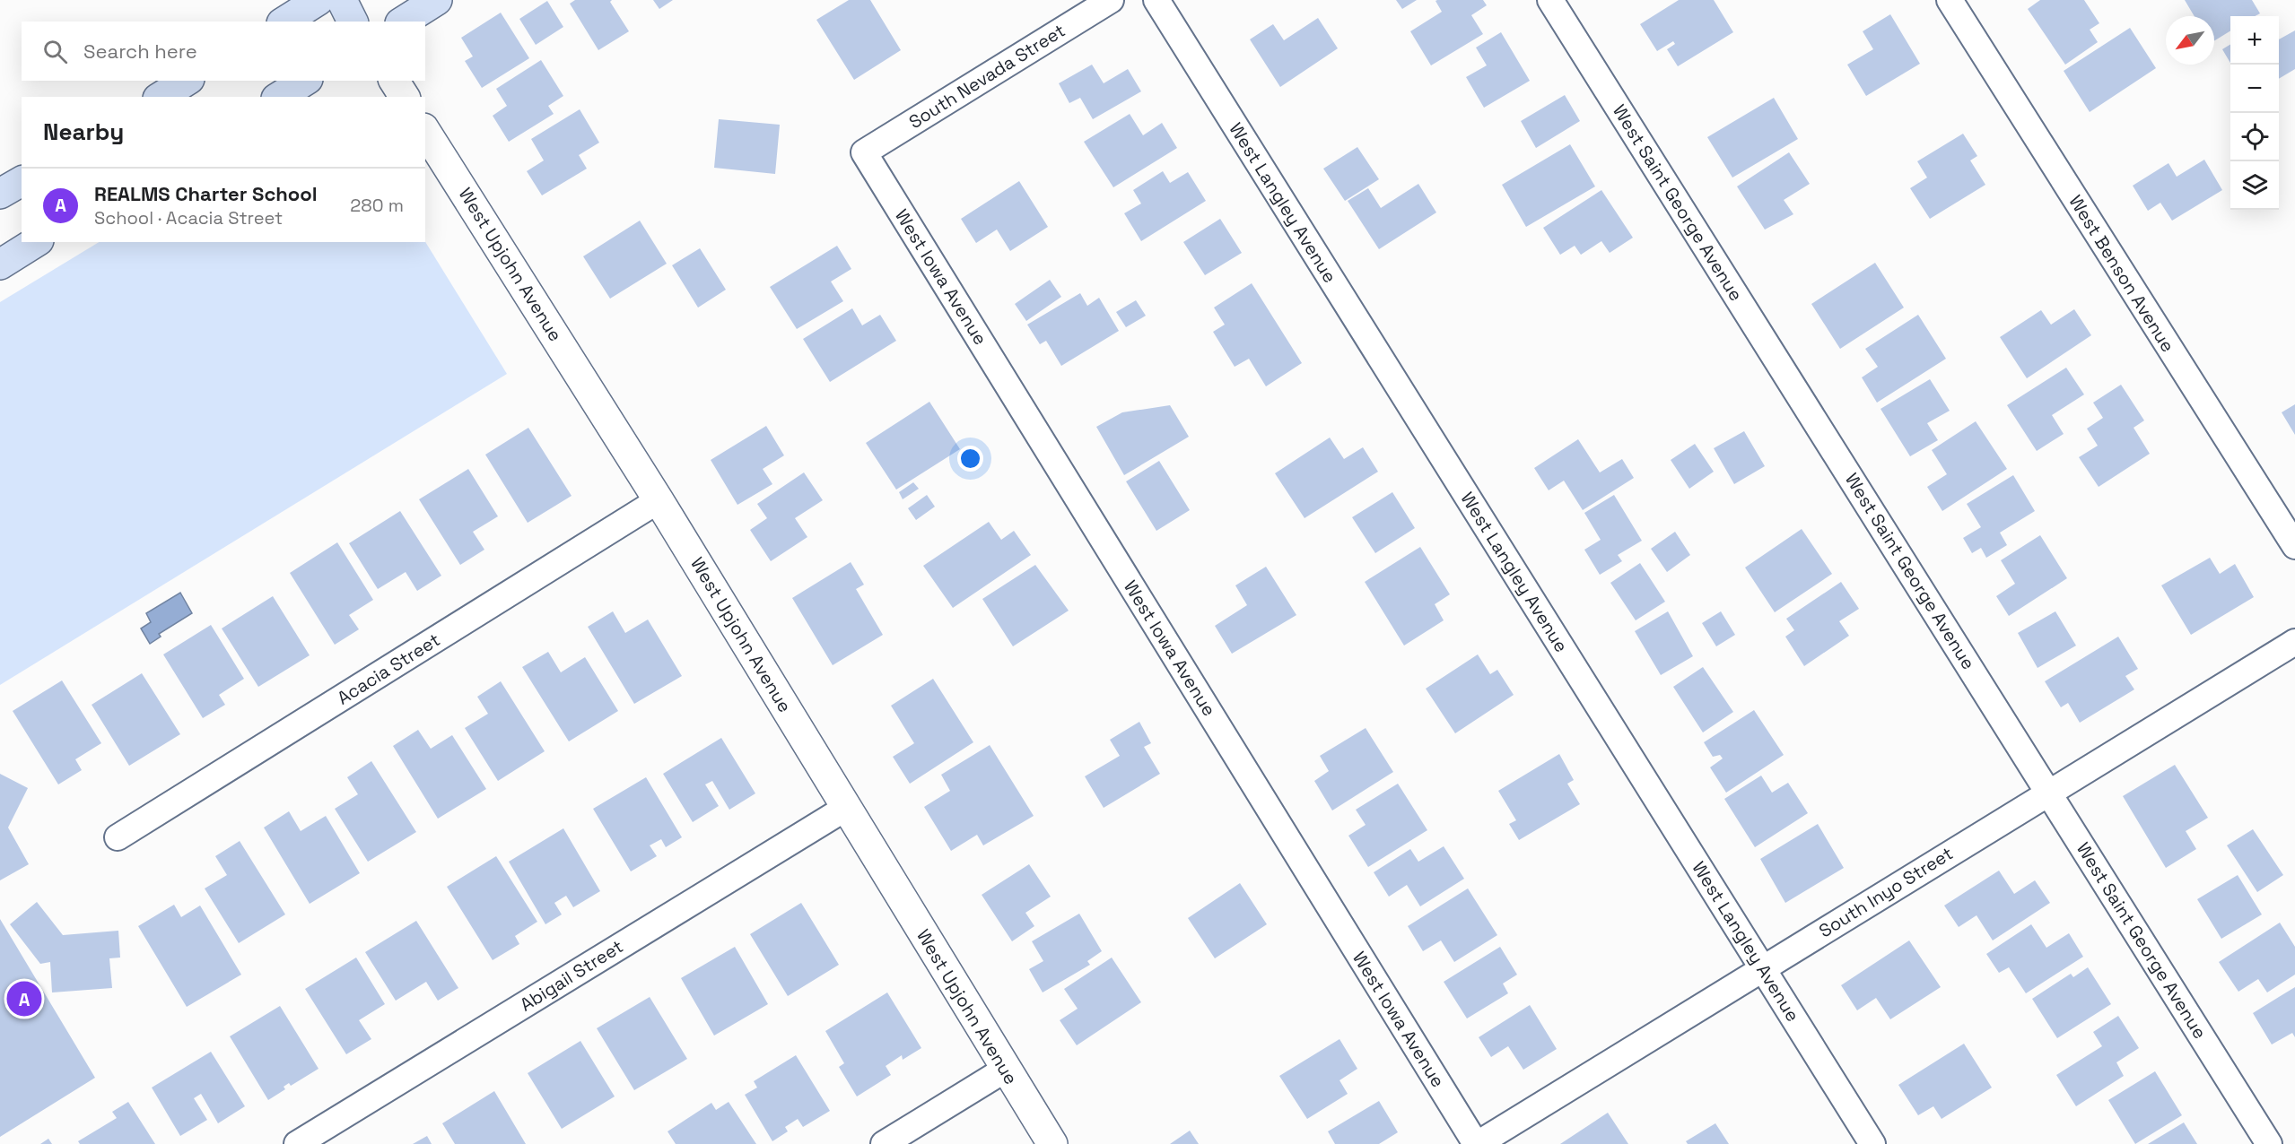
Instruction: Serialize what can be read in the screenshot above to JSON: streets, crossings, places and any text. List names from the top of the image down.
{
  "streets": {
    "street": [
      "South Nevada Street",
      "West Langley Avenue",
      "West Saint George Avenue",
      "West Upjohn Avenue",
      "West Benson Avenue",
      "West Iowa Avenue",
      "Acacia Street",
      "South Inyo Street",
      "Abigail Street"
    ]
  },
  "crossings": [
    ["South Nevada Street", "West Iowa Avenue"],
    ["West Langley Avenue", "South Inyo Street"],
    ["West Saint George Avenue", "South Inyo Street"],
    ["West Upjohn Avenue", "Acacia Street"],
    ["West Upjohn Avenue", "Abigail Street"],
    ["West Iowa Avenue", "South Inyo Street"]
  ],
  "north": "bottom left",
  "page": {
    "map_buttons": ["+", "−"],
    "search": "Search here",
    "heading": "Nearby",
    "list": [
      {
        "mark": "A",
        "name": "REALMS Charter School",
        "note": "School · Acacia Street",
        "value": "280 m"
      }
    ],
    "pins": "A"
  }
}
